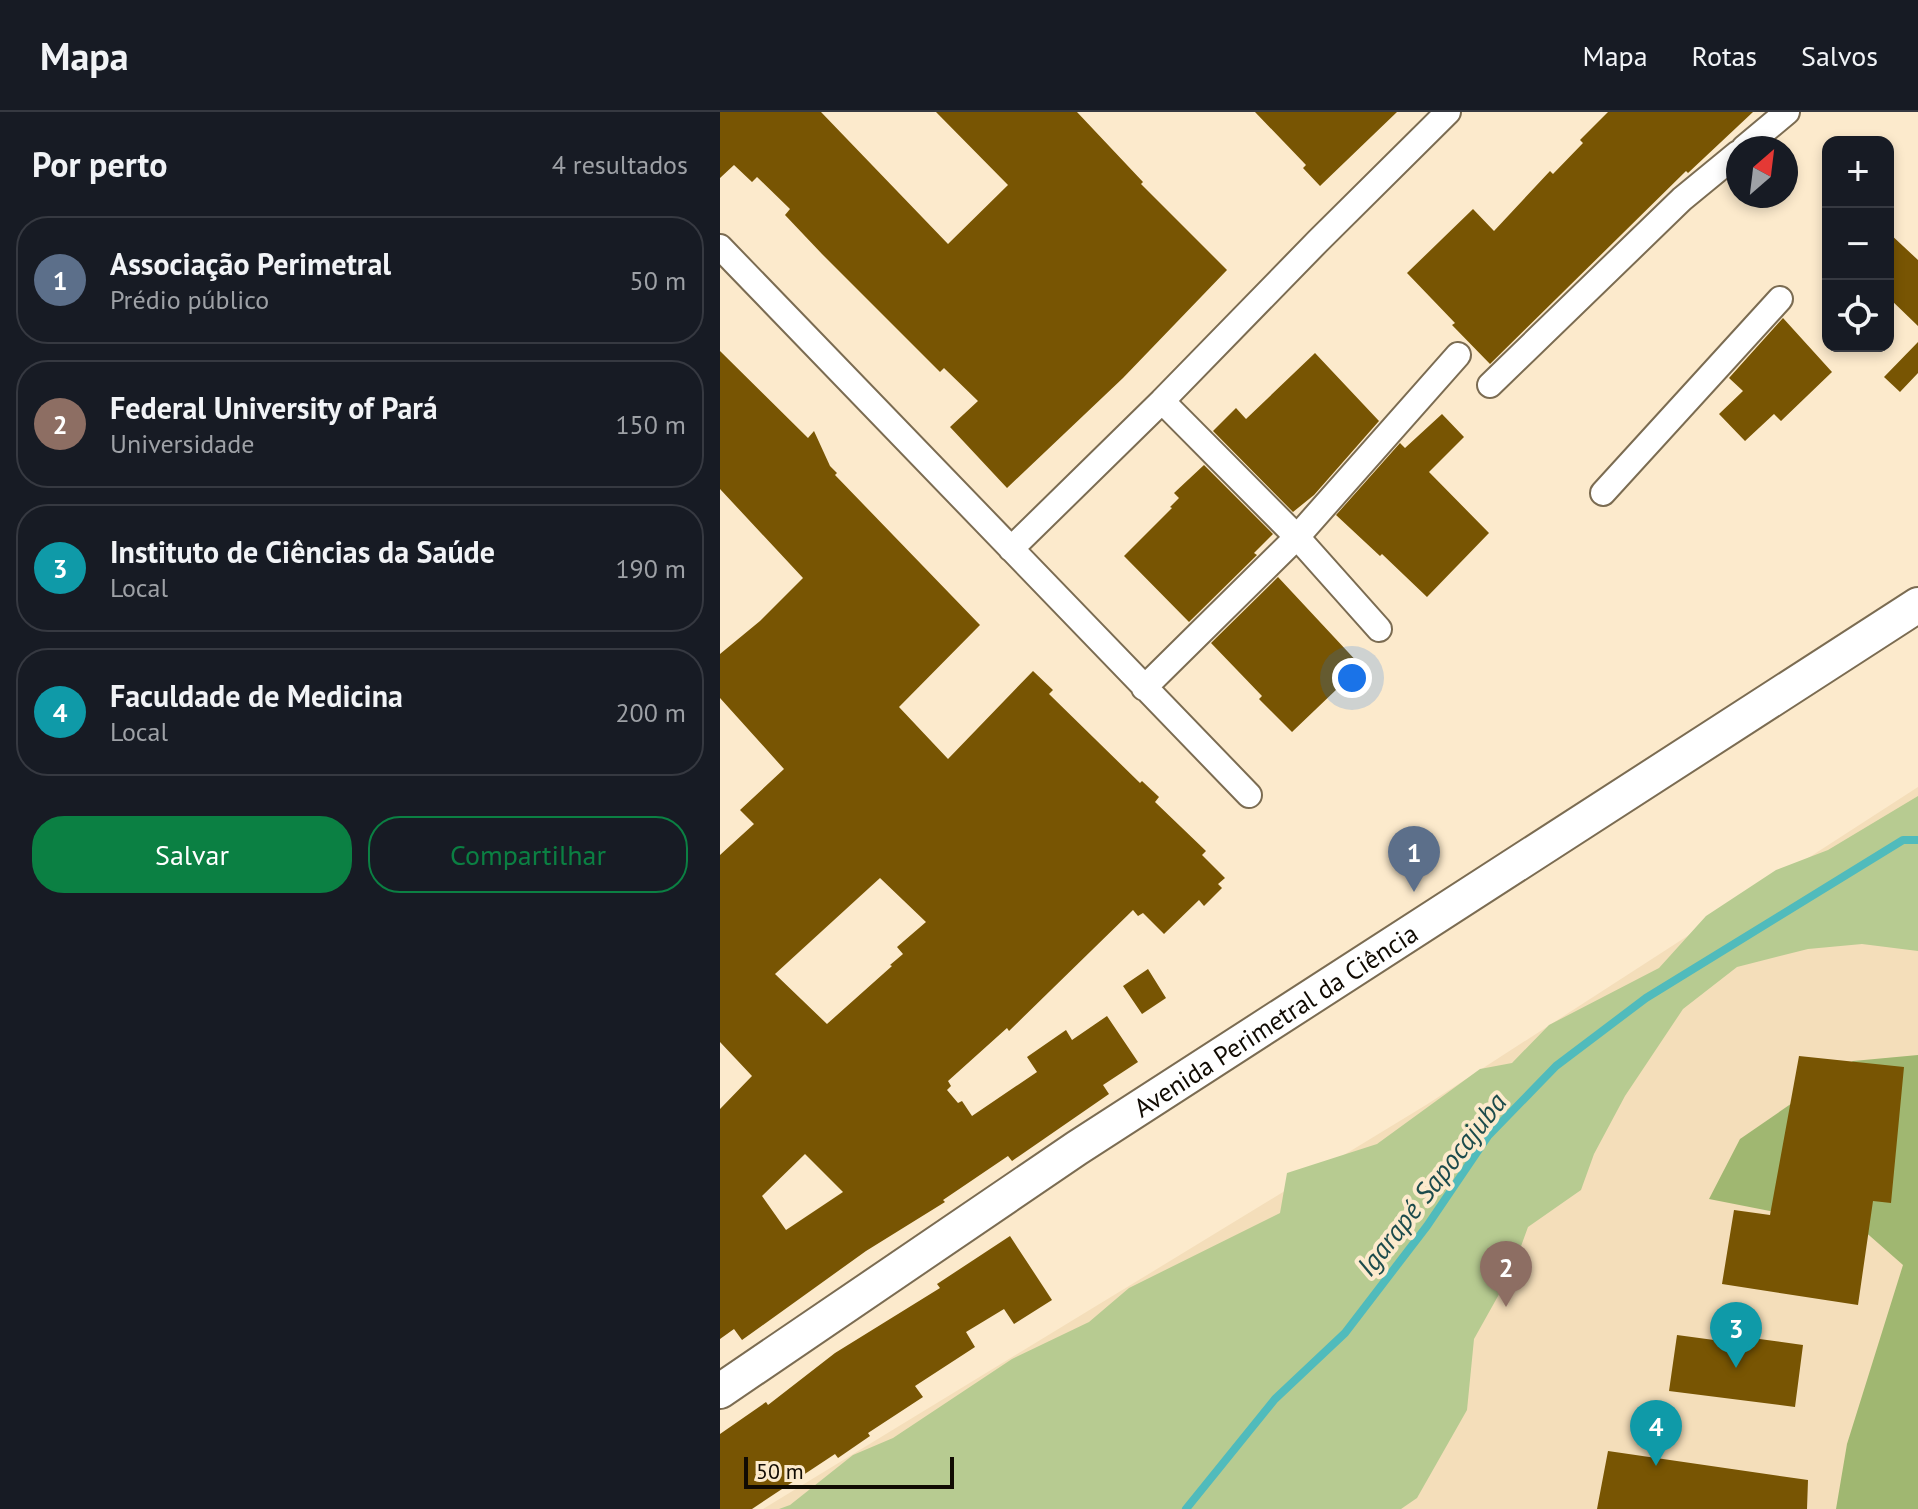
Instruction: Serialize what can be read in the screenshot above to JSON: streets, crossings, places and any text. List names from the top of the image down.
{
  "streets": {
    "main road": ["Avenida Perimetral da Ciência"]
  },
  "water": ["Igarapé Sapocajuba"],
  "scale_bar": "50 m",
  "north": "top right",
  "page": {
    "header": "Mapa",
    "nav": ["Mapa", "Rotas", "Salvos"],
    "heading": ["Por perto", "4 resultados"],
    "map_buttons": ["+", "−"],
    "list": [
      {
        "mark": "1",
        "name": "Associação Perimetral",
        "note": "Prédio público",
        "value": "50 m"
      },
      {
        "mark": "2",
        "name": "Federal University of Pará",
        "note": "Universidade",
        "value": "150 m"
      },
      {
        "mark": "3",
        "name": "Instituto de Ciências da Saúde",
        "note": "Local",
        "value": "190 m"
      },
      {
        "mark": "4",
        "name": "Faculdade de Medicina",
        "note": "Local",
        "value": "200 m"
      }
    ],
    "buttons": ["Salvar", "Compartilhar"],
    "pins": [
      "1",
      "2",
      "3",
      "4"
    ],
    "scale": "50 m"
  }
}
